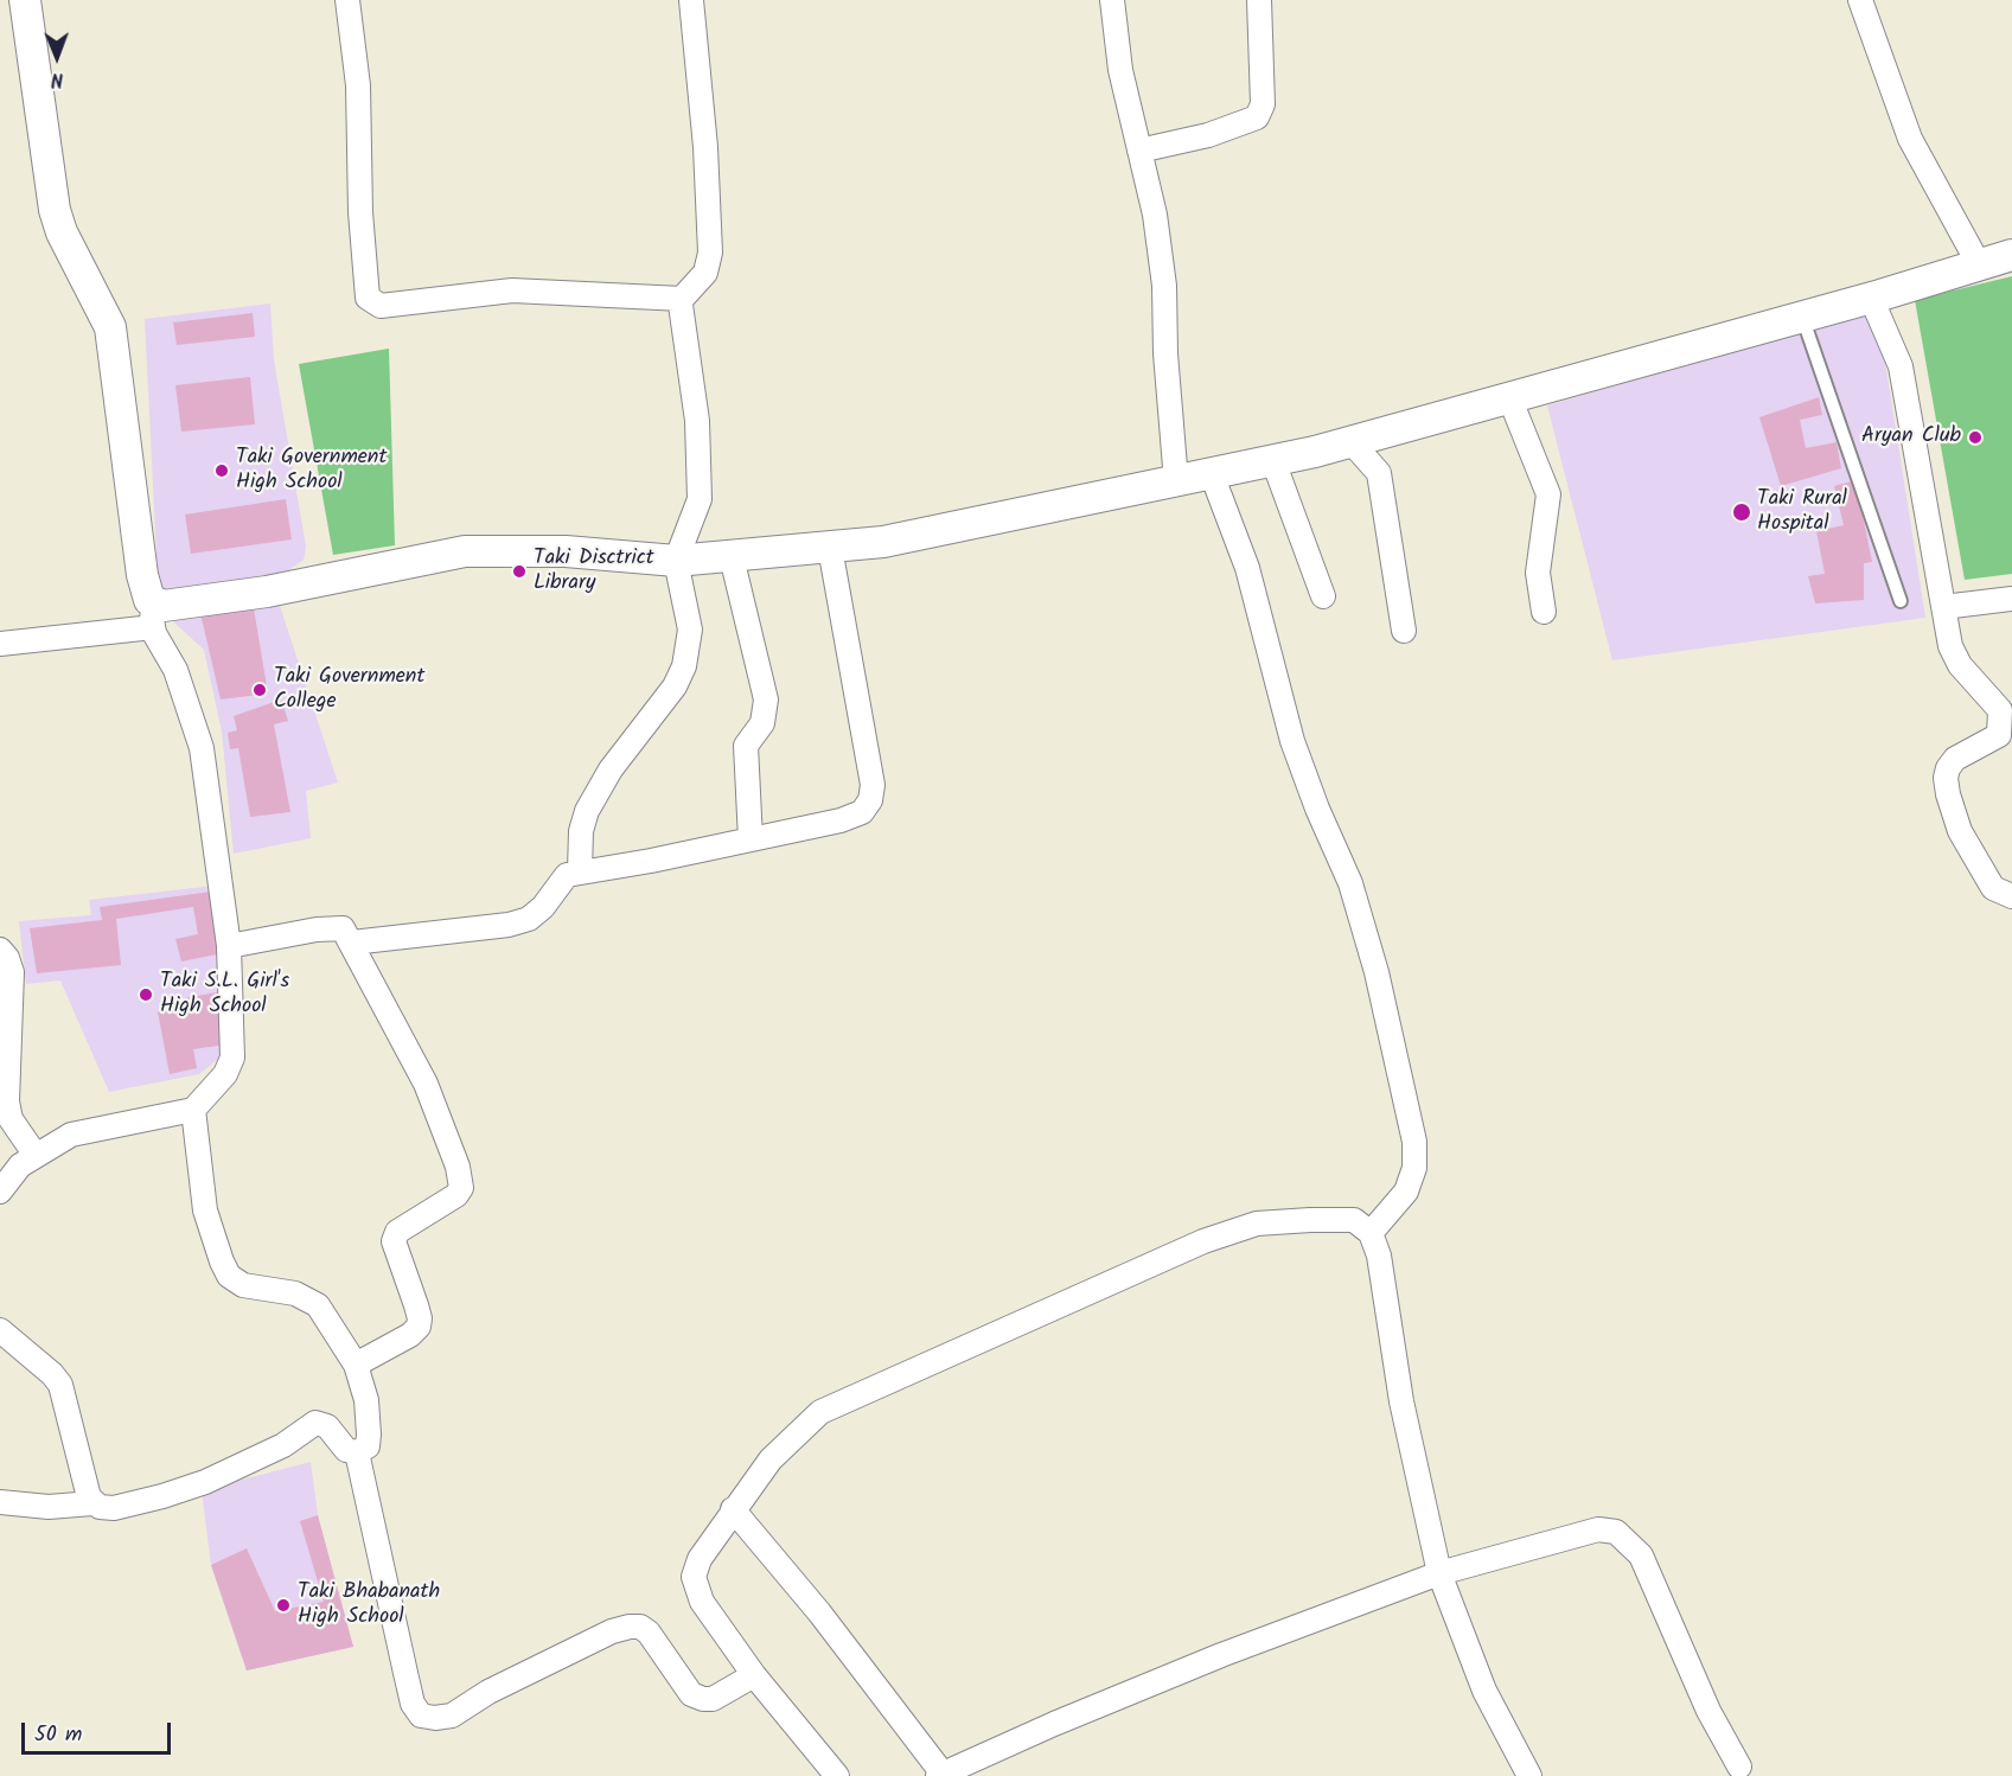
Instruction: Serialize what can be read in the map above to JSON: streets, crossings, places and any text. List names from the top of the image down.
{
  "places": [
    "Aryan Club",
    "Taki Government High School",
    "Taki Rural Hospital",
    "Taki Disctrict Library",
    "Taki Government College",
    "Taki S.L. Girl's High School",
    "Taki Bhabanath High School"
  ],
  "scale_bar": "50 m",
  "north": "bottom"
}
